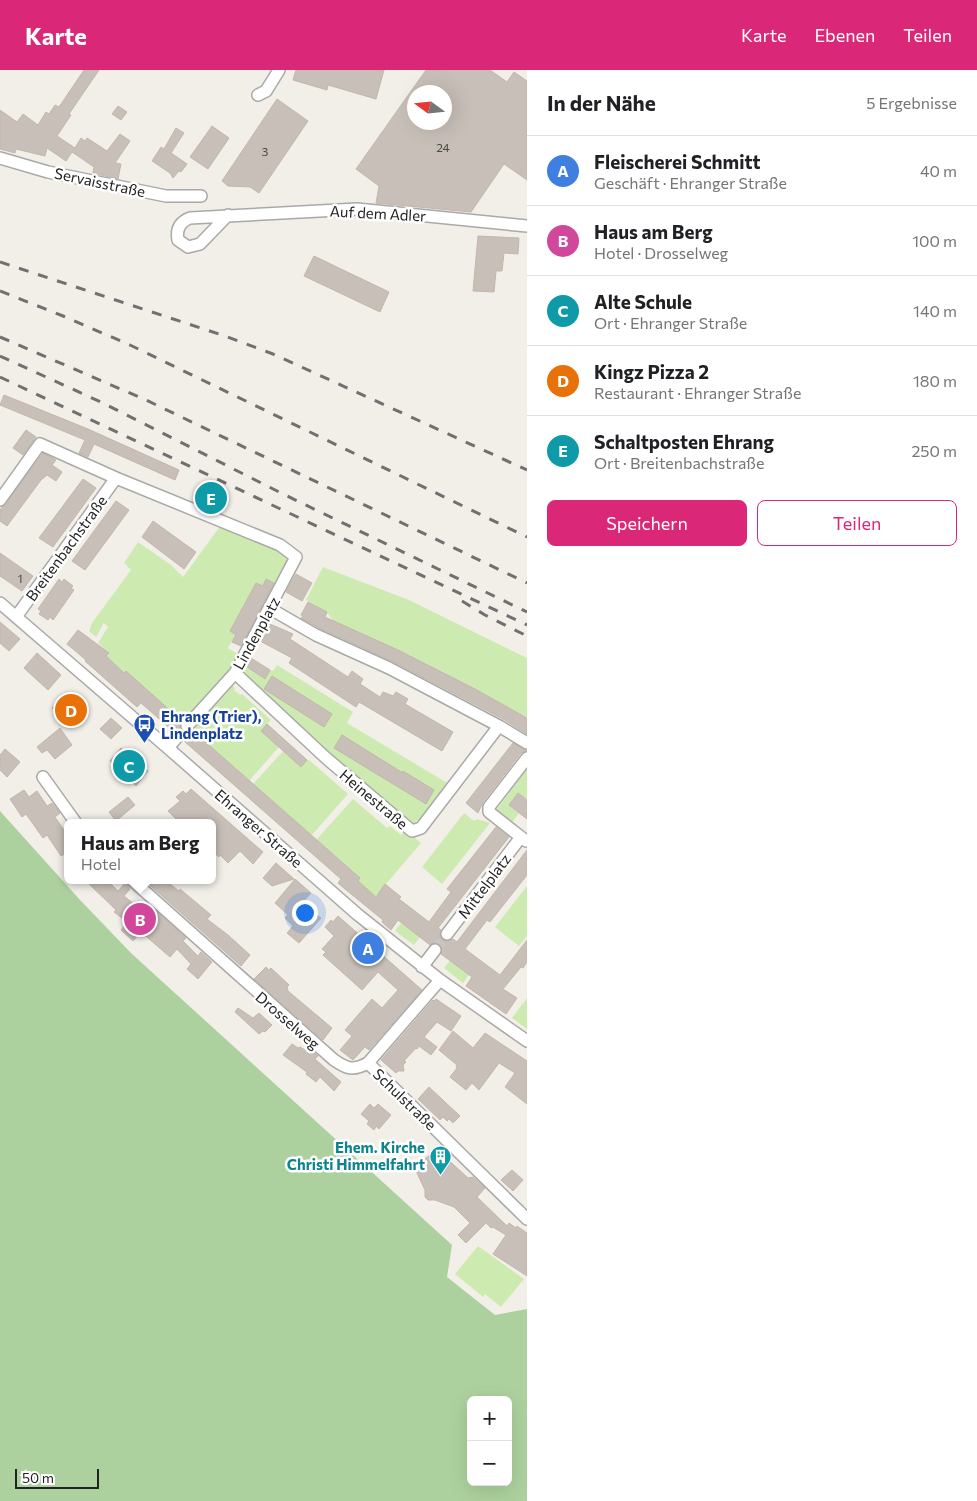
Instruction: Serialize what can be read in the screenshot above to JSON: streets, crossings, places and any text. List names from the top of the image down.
{
  "streets": {
    "street": [
      "Servaisstraße",
      "Auf dem Adler",
      "Breitenbachstraße",
      "Lindenplatz",
      "Heinestraße",
      "Ehranger Straße",
      "Mittelplatz",
      "Drosselweg",
      "Schulstraße"
    ]
  },
  "crossings": [
    ["Breitenbachstraße", "Lindenplatz"],
    ["Breitenbachstraße", "Ehranger Straße"],
    ["Lindenplatz", "Heinestraße"],
    ["Drosselweg", "Schulstraße"]
  ],
  "places": {
    "bus stop": ["Ehrang (Trier), Lindenplatz"],
    "building": ["Ehem. Kirche Christi Himmelfahrt"]
  },
  "house_numbers": ["24", "3", "1"],
  "scale_bar": "50 m",
  "north": "left",
  "page": {
    "header": "Karte",
    "nav": ["Karte", "Ebenen", "Teilen"],
    "heading": ["In der Nähe", "5 Ergebnisse"],
    "list": [
      {
        "mark": "A",
        "name": "Fleischerei Schmitt",
        "note": "Geschäft · Ehranger Straße",
        "value": "40 m"
      },
      {
        "mark": "B",
        "name": "Haus am Berg",
        "note": "Hotel · Drosselweg",
        "value": "100 m"
      },
      {
        "mark": "C",
        "name": "Alte Schule",
        "note": "Ort · Ehranger Straße",
        "value": "140 m"
      },
      {
        "mark": "D",
        "name": "Kingz Pizza 2",
        "note": "Restaurant · Ehranger Straße",
        "value": "180 m"
      },
      {
        "mark": "E",
        "name": "Schaltposten Ehrang",
        "note": "Ort · Breitenbachstraße",
        "value": "250 m"
      }
    ],
    "pins": [
      "E",
      "D",
      "C",
      "B",
      "A"
    ],
    "buttons": ["Speichern", "Teilen"],
    "popup": ["Haus am Berg", "Hotel"],
    "map_buttons": ["+", "−"],
    "scale": "50 m"
  }
}
